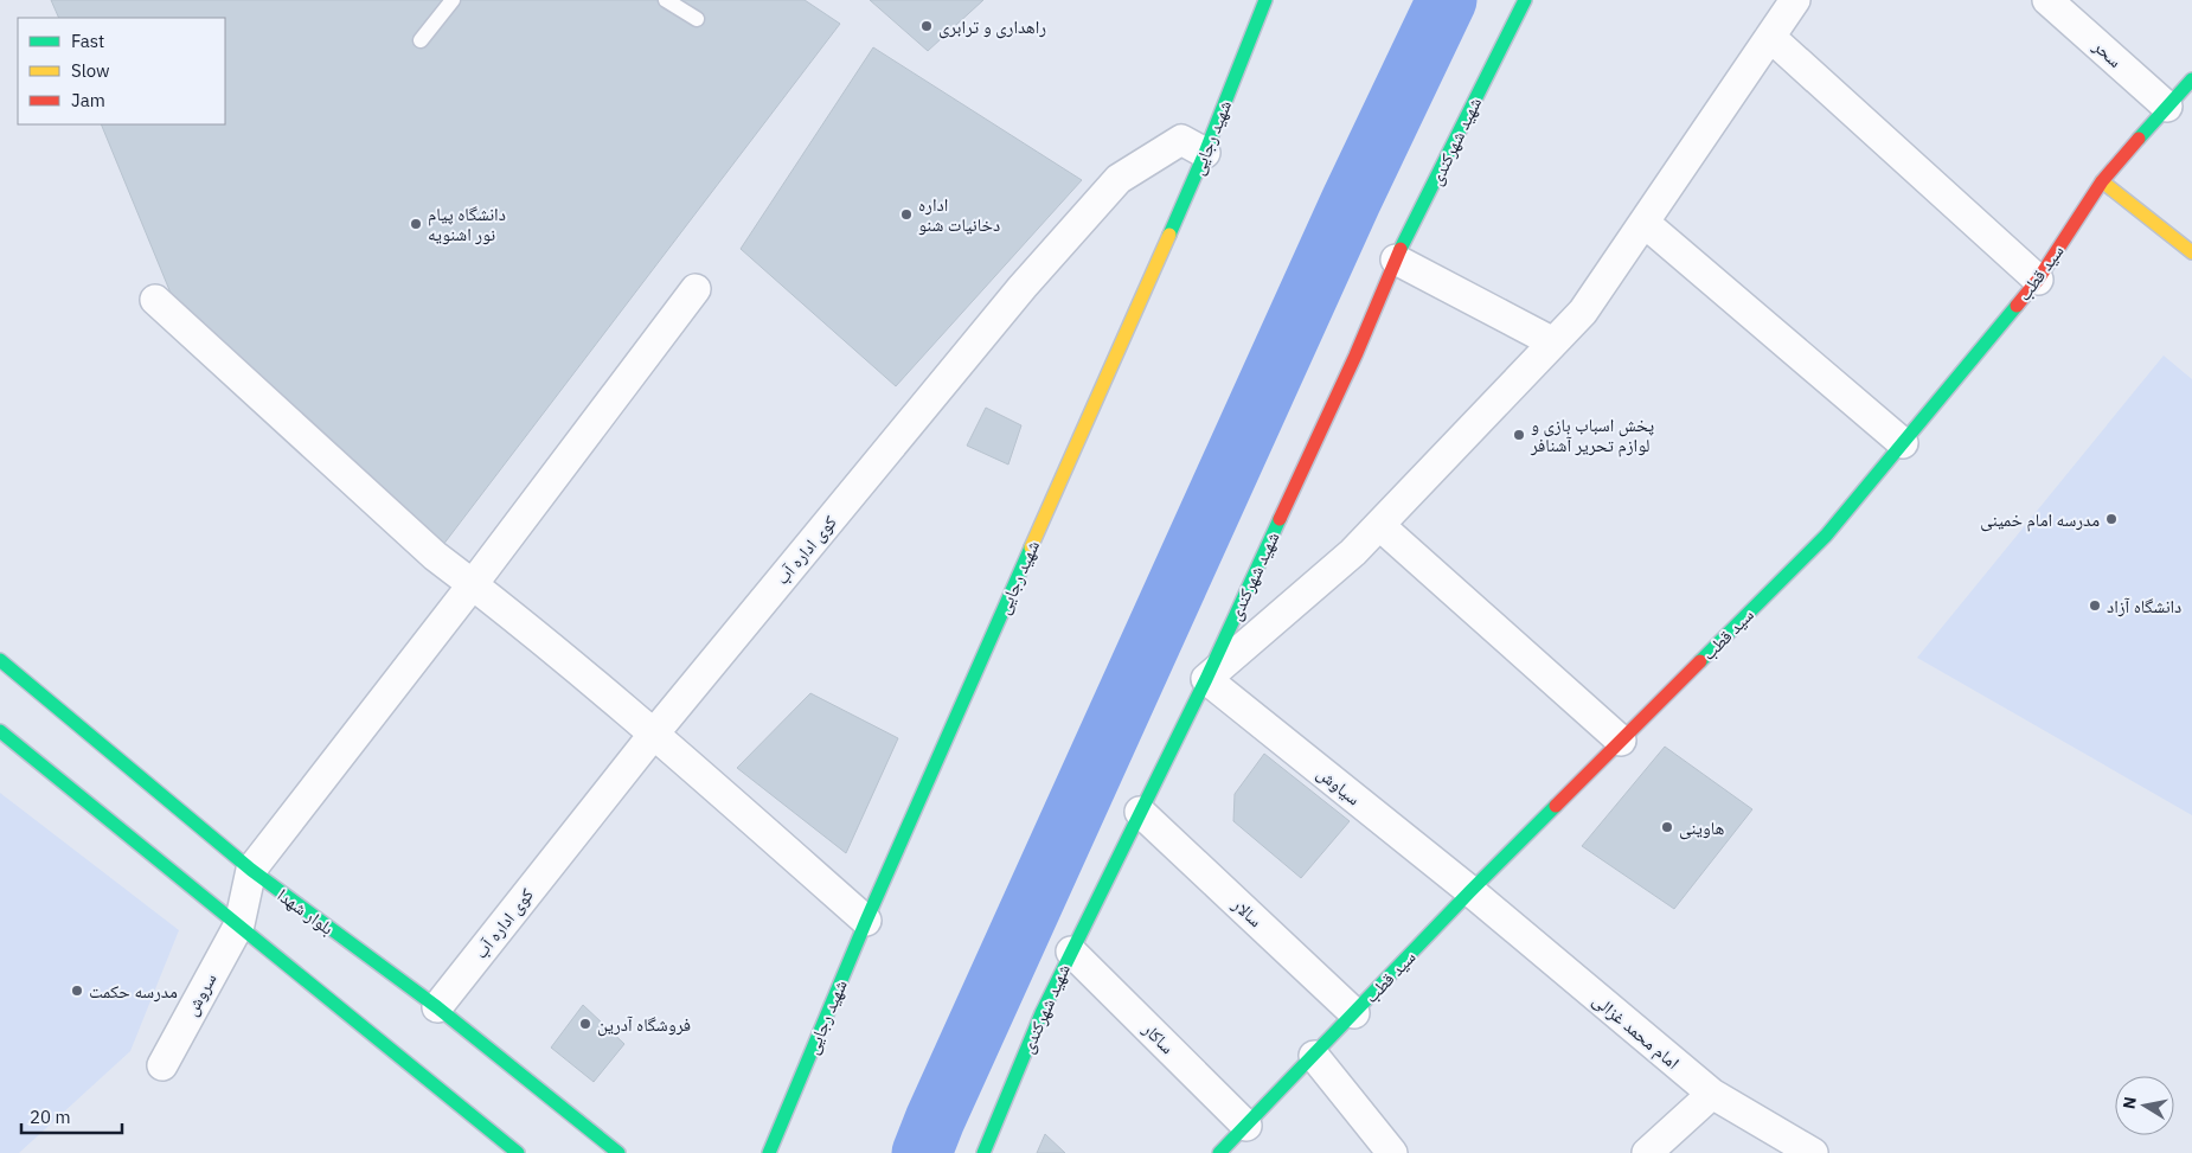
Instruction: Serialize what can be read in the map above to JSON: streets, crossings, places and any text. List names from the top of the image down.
{
  "streets": {
    "street": [
      "سحر",
      "شهید رجایی",
      "شهید شهرکندی",
      "سید قطب",
      "کوی اداره آب",
      "سیاوش",
      "بلوار شهدا",
      "سالار",
      "سروش",
      "امام محمد غزالی",
      "ساکار"
    ]
  },
  "crossings": [
    ["سحر", "سید قطب"],
    ["شهید رجایی", "کوی اداره آب"],
    ["شهید شهرکندی", "سیاوش"],
    ["شهید شهرکندی", "سالار"],
    ["شهید شهرکندی", "ساکار"],
    ["سید قطب", "سیاوش"],
    ["سید قطب", "سالار"],
    ["سید قطب", "امام محمد غزالی"],
    ["سید قطب", "ساکار"],
    ["کوی اداره آب", "بلوار شهدا"],
    ["سیاوش", "امام محمد غزالی"],
    ["بلوار شهدا", "سروش"]
  ],
  "places": [
    "راهداری و ترابری",
    "اداره دخانیات شنو",
    "دانشگاه پیام نور اشنویه",
    "پخش اسباب بازی و لوازم تحریر آشنافر",
    "مدرسه امام خمینی",
    "دانشگاه آزاد",
    "هاوینی",
    "مدرسه حکمت",
    "فروشگاه آدرین"
  ],
  "legend": ["Fast", "Slow", "Jam"],
  "scale_bar": "20 m",
  "north": "left"
}
